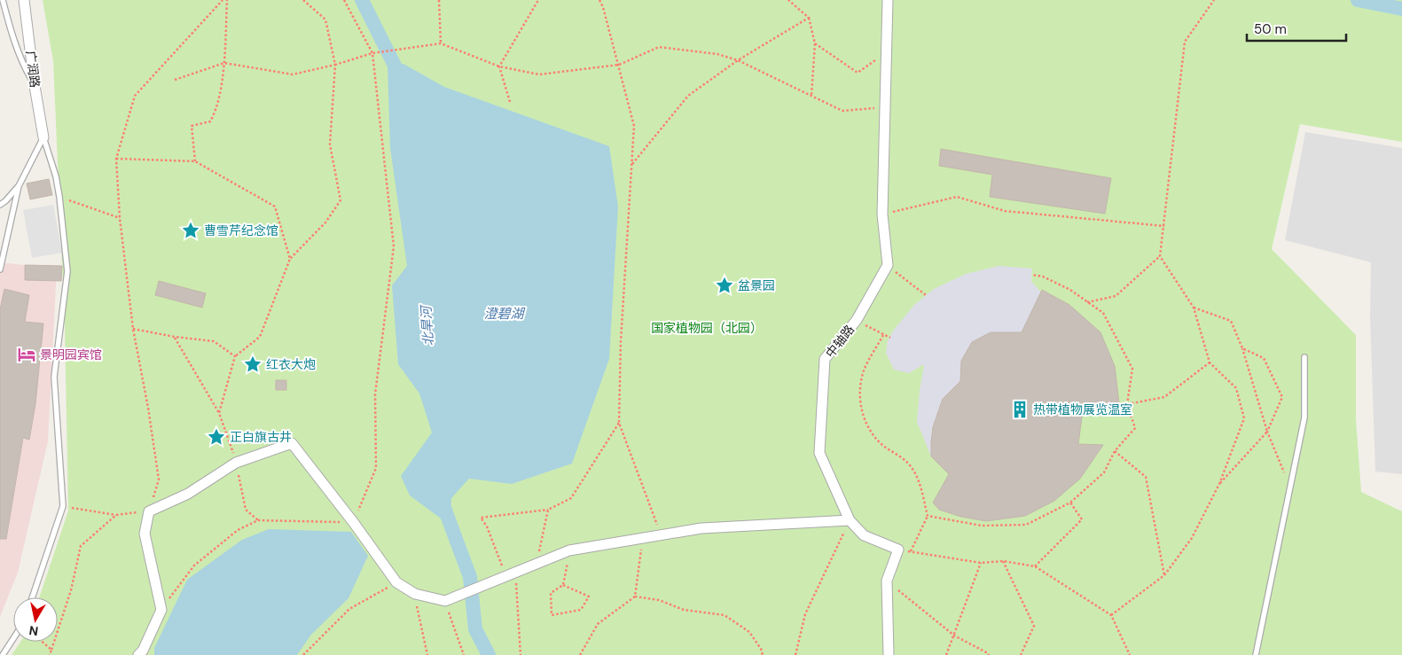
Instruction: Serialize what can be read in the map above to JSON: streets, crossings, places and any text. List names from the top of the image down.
{
  "streets": {
    "street": ["广润路", "中轴路"]
  },
  "water": ["澄碧湖", "北旱河"],
  "parks": ["国家植物园（北园）"],
  "places": {
    "place": [
      "曹雪芹纪念馆",
      "盆景园",
      "红衣大炮",
      "正白旗古井"
    ],
    "hotel": ["景明园宾馆"],
    "building": ["热带植物展览温室"]
  },
  "scale_bar": "50 m",
  "north": "bottom"
}
